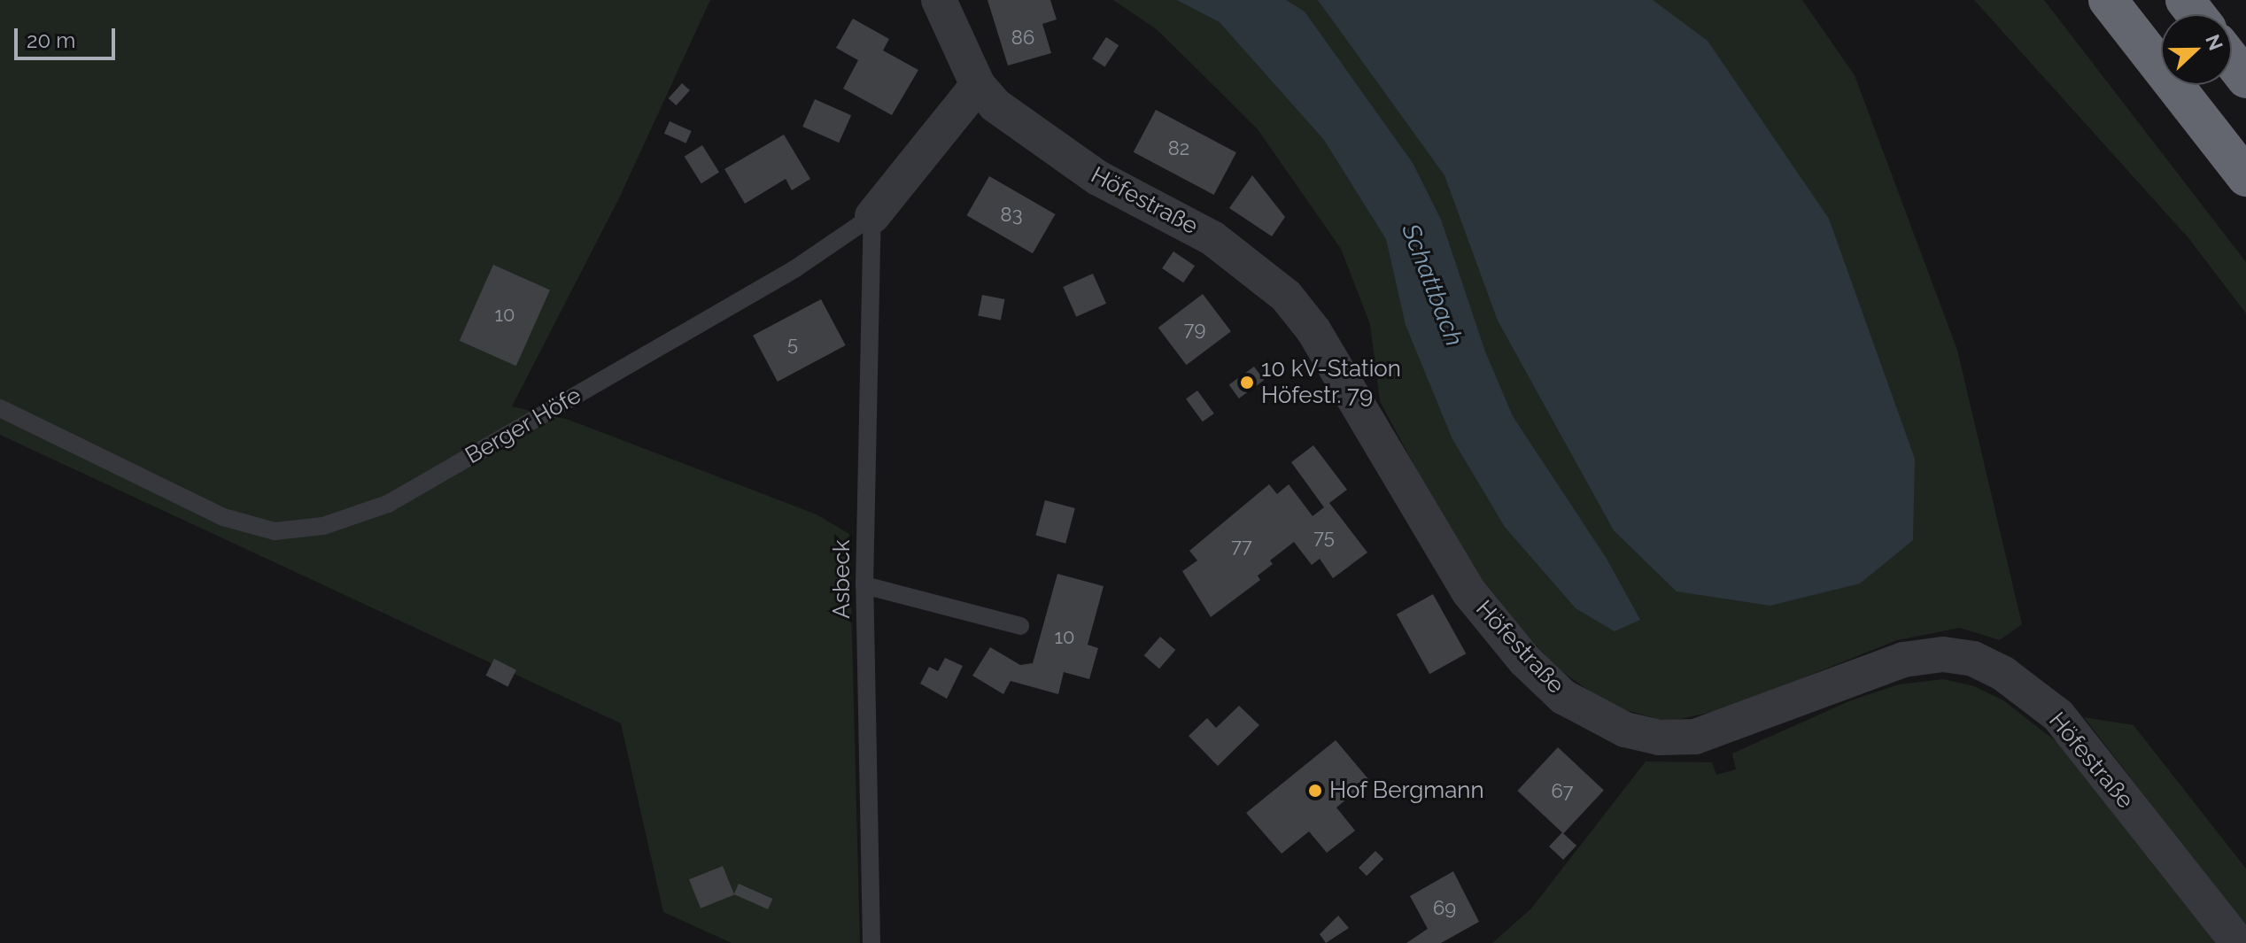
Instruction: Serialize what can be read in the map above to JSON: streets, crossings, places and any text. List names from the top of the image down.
{
  "streets": {
    "street": ["Höfestraße", "Berger Höfe"],
    "lane": ["Asbeck"]
  },
  "crossings": [
    ["Höfestraße", "Berger Höfe"],
    ["Berger Höfe", "Asbeck"]
  ],
  "water": ["Schattbach"],
  "places": ["10 kV-Station Höfestr. 79", "Hof Bergmann"],
  "house_numbers": [
    "86",
    "82",
    "83",
    "10",
    "79",
    "5",
    "75",
    "77",
    "10",
    "67",
    "69"
  ],
  "scale_bar": "20 m",
  "north": "right"
}
